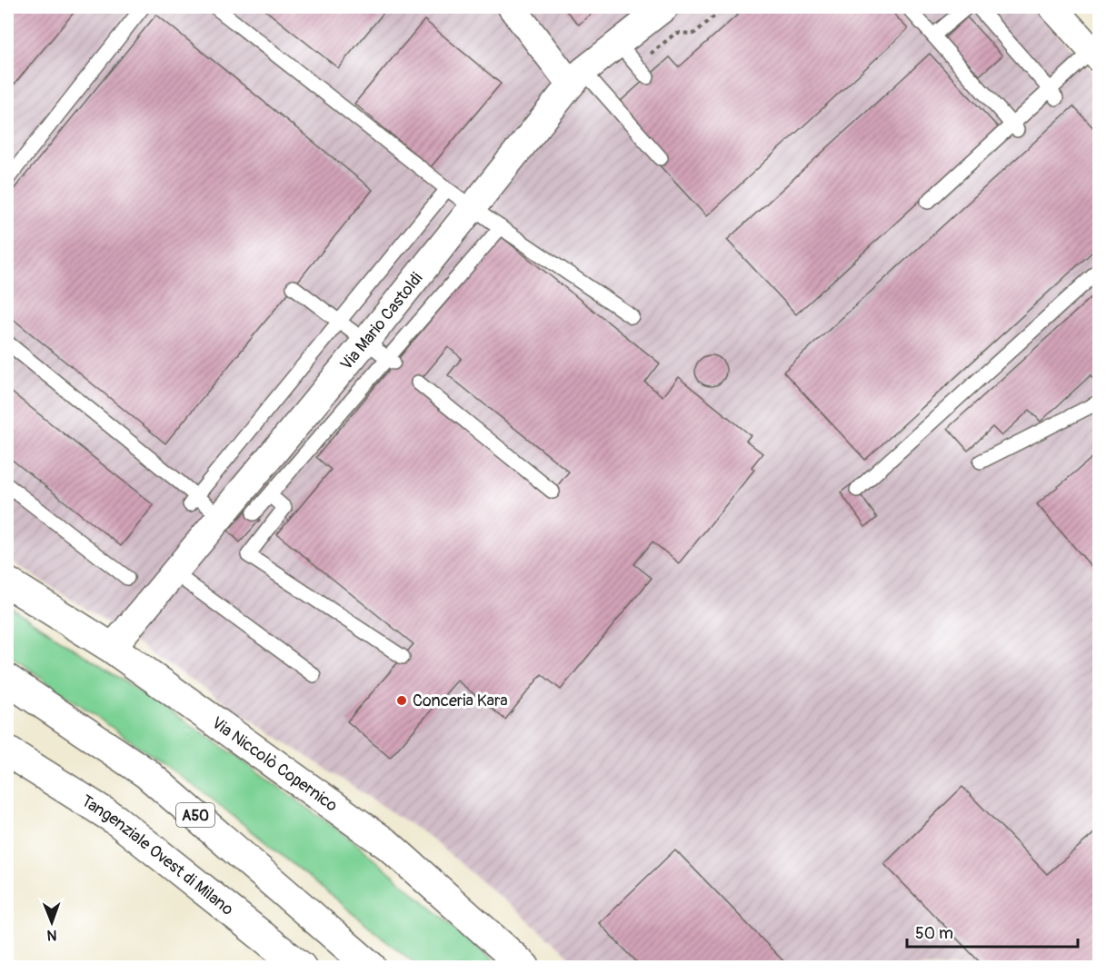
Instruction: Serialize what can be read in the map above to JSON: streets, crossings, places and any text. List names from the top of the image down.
{
  "streets": {
    "main road": ["Via Niccolò Copernico", "A50", "Tangenziale Ovest di Milano"],
    "street": ["Via Mario Castoldi"]
  },
  "crossings": [
    ["Via Mario Castoldi", "Via Niccolò Copernico"]
  ],
  "places": ["Conceria Kara"],
  "scale_bar": "50 m",
  "north": "bottom"
}
